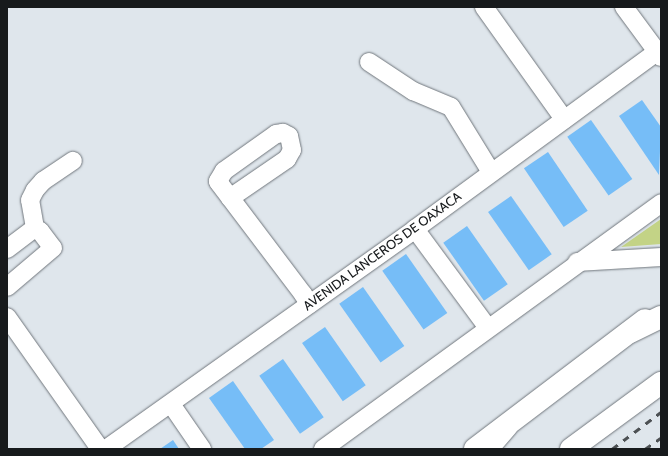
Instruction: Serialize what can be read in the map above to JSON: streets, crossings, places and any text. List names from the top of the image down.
{
  "streets": {
    "street": ["AVENIDA LANCEROS DE OAXACA"]
  }
}
